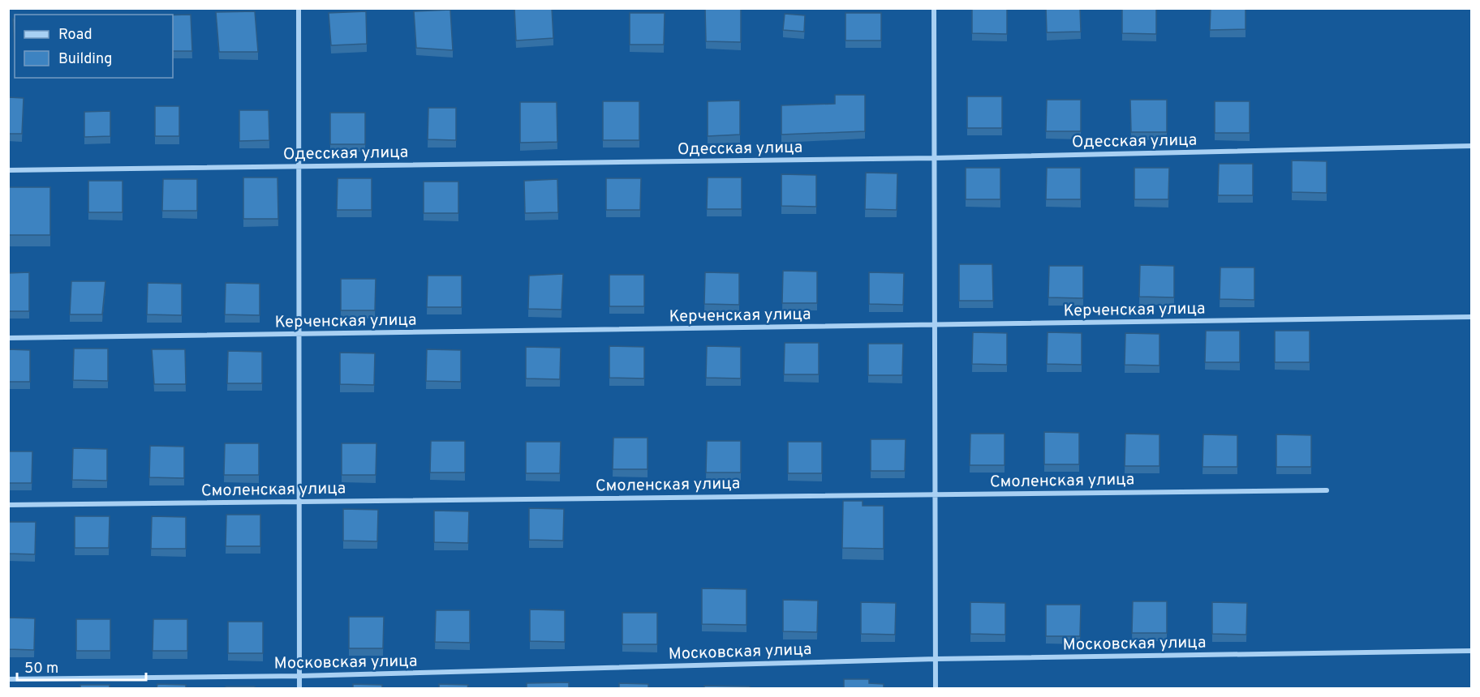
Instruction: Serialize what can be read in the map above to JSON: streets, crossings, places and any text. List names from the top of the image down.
{
  "streets": {
    "street": [
      "Одесская улица",
      "Керченская улица",
      "Смоленская улица",
      "Московская улица"
    ]
  },
  "legend": ["Road", "Building"],
  "scale_bar": "50 m"
}
